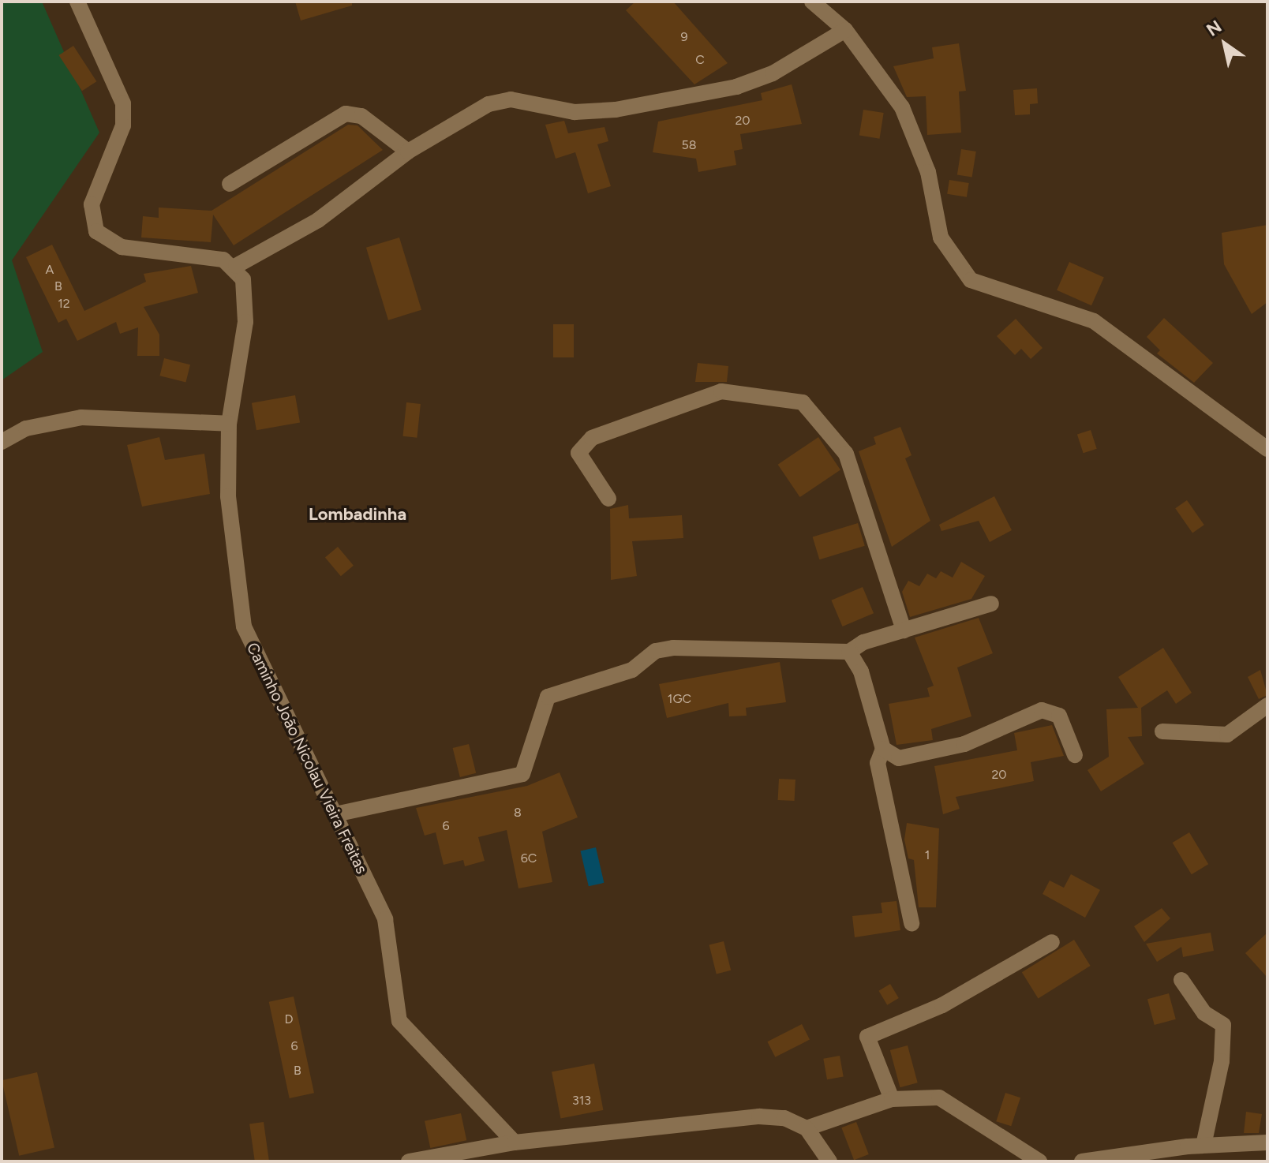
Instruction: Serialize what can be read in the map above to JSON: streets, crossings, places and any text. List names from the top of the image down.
{
  "streets": {
    "street": ["Caminho João Nicolau Vieira Freitas"]
  },
  "districts": ["Lombadinha"],
  "house_numbers": [
    "9",
    "C",
    "20",
    "58",
    "A",
    "B",
    "12",
    "1GC",
    "20",
    "8",
    "6",
    "1",
    "6C",
    "D",
    "6",
    "B",
    "313"
  ],
  "north": "top left"
}
